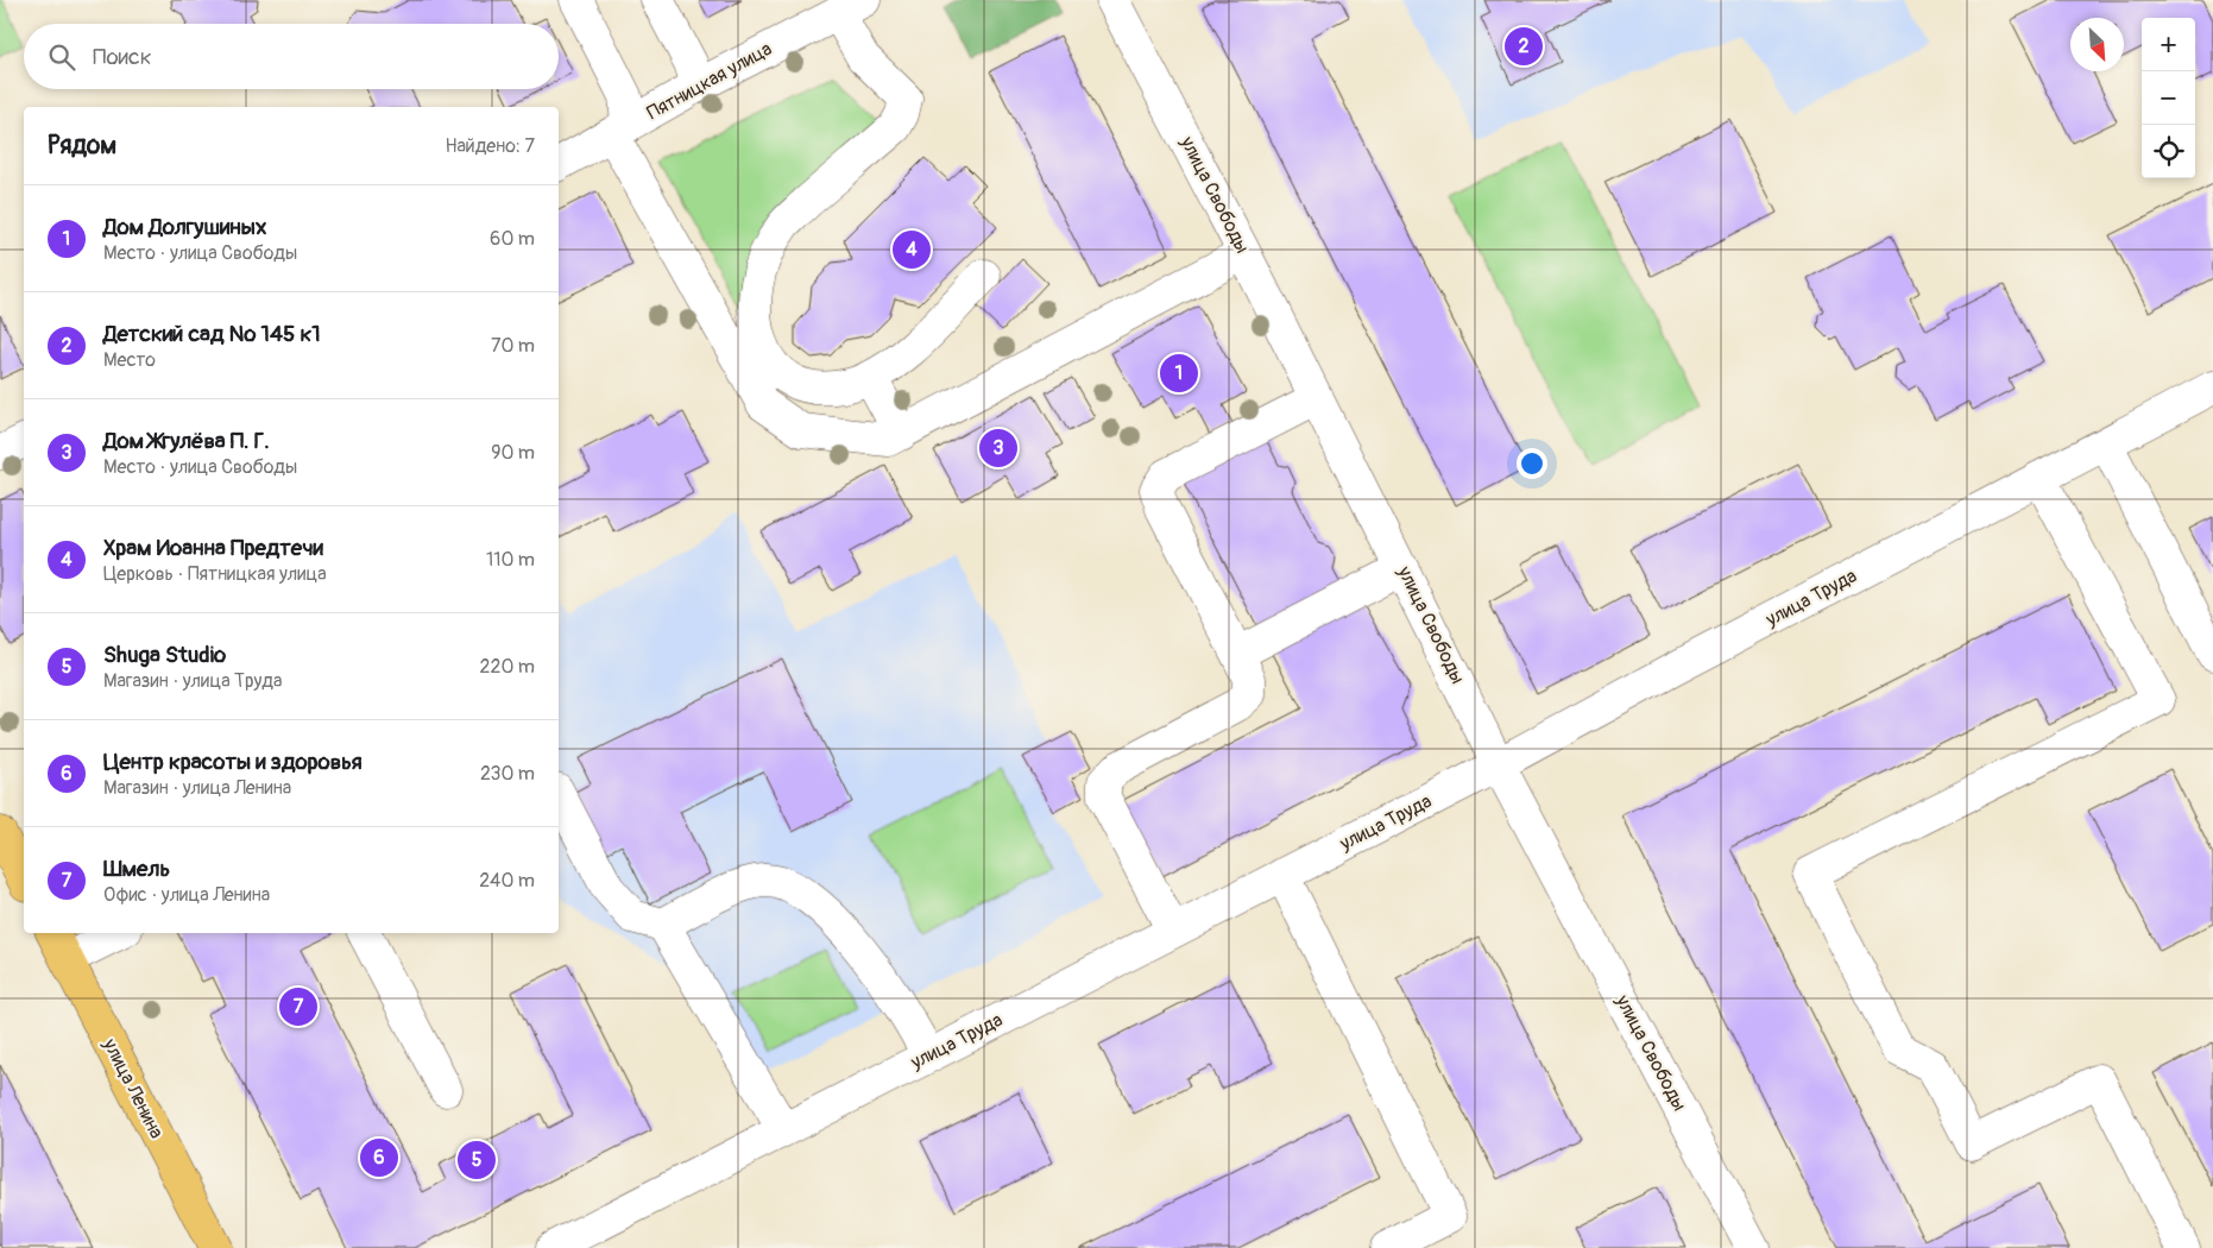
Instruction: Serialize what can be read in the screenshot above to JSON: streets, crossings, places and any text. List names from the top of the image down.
{
  "streets": {
    "main road": ["улица Ленина"],
    "street": ["Пятницкая улица", "улица Свободы", "улица Труда"]
  },
  "crossings": [
    ["улица Свободы", "улица Труда"]
  ],
  "north": "bottom right",
  "page": {
    "map_buttons": ["+", "−"],
    "search": "Поиск",
    "pins": [
      "2",
      "4",
      "1",
      "3",
      "7",
      "6",
      "5"
    ],
    "heading": ["Рядом", "Найдено: 7"],
    "list": [
      {
        "mark": "1",
        "name": "Дом Долгушиных",
        "note": "Место · улица Свободы",
        "value": "60 m"
      },
      {
        "mark": "2",
        "name": "Детский сад № 145 к1",
        "note": "Место",
        "value": "70 m"
      },
      {
        "mark": "3",
        "name": "Дом Жгулёва П. Г.",
        "note": "Место · улица Свободы",
        "value": "90 m"
      },
      {
        "mark": "4",
        "name": "Храм Иоанна Предтечи",
        "note": "Церковь · Пятницкая улица",
        "value": "110 m"
      },
      {
        "mark": "5",
        "name": "Shuga Studio",
        "note": "Магазин · улица Труда",
        "value": "220 m"
      },
      {
        "mark": "6",
        "name": "Центр красоты и здоровья",
        "note": "Магазин · улица Ленина",
        "value": "230 m"
      },
      {
        "mark": "7",
        "name": "Шмель",
        "note": "Офис · улица Ленина",
        "value": "240 m"
      }
    ]
  }
}
